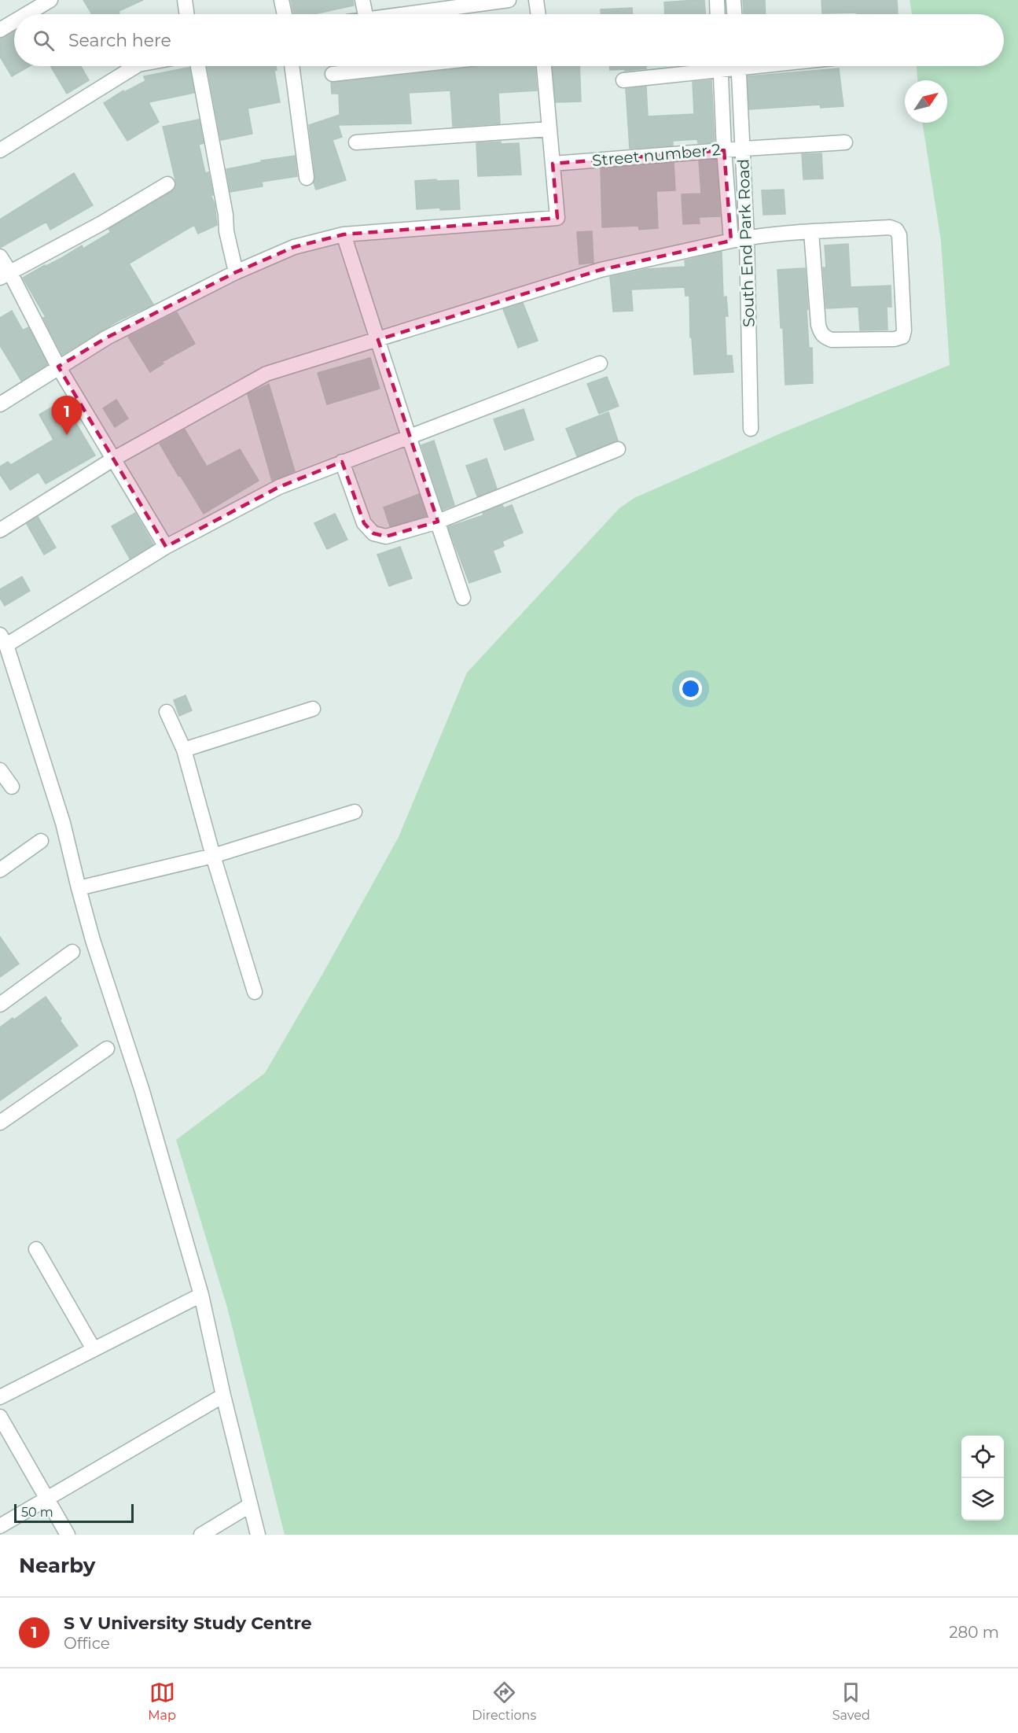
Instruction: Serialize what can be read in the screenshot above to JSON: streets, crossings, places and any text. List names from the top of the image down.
{
  "streets": {
    "street": ["Street number 2", "South End Park Road"]
  },
  "crossings": [
    ["Street number 2", "South End Park Road"]
  ],
  "scale_bar": "50 m",
  "north": "top right",
  "page": {
    "search": "Search here",
    "pins": "1",
    "scale": "50 m",
    "heading": "Nearby",
    "list": [
      {
        "mark": "1",
        "name": "S V University Study Centre",
        "note": "Office",
        "value": "280 m"
      }
    ],
    "nav": ["Map", "Directions", "Saved"]
  }
}
